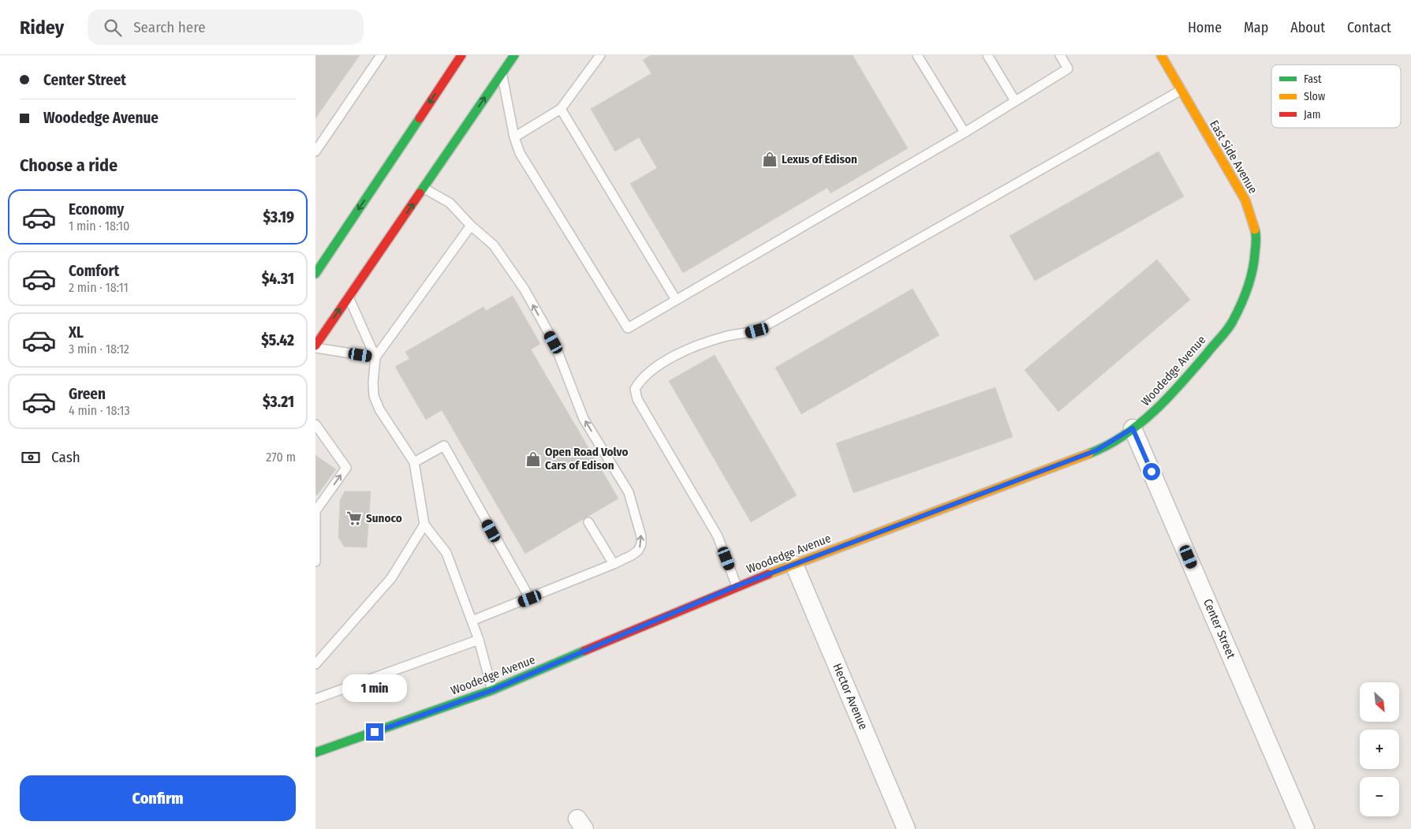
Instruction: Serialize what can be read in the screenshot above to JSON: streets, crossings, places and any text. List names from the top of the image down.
{
  "streets": {
    "main road": ["East Side Avenue", "Woodedge Avenue"],
    "street": ["Center Street", "Hector Avenue"]
  },
  "crossings": [
    ["East Side Avenue", "Woodedge Avenue"],
    ["Woodedge Avenue", "Center Street"],
    ["Woodedge Avenue", "Hector Avenue"]
  ],
  "places": {
    "shop": ["Lexus of Edison", "Open Road Volvo Cars of Edison"],
    "supermarket": ["Sunoco"]
  },
  "legend": ["Fast", "Slow", "Jam"],
  "north": "bottom right",
  "page": {
    "header": "Ridey",
    "search": "Search here",
    "nav": [
      "Home",
      "Map",
      "About",
      "Contact"
    ],
    "banner": ["Center Street", "Woodedge Avenue"],
    "heading": "Choose a ride",
    "list": [
      {
        "name": "Economy",
        "note": "1 min · 18:10",
        "value": "$3.19"
      },
      {
        "name": "Comfort",
        "note": "2 min · 18:11",
        "value": "$4.31"
      },
      {
        "name": "XL",
        "note": "3 min · 18:12",
        "value": "$5.42"
      },
      {
        "name": "Green",
        "note": "4 min · 18:13",
        "value": "$3.21"
      }
    ],
    "pay": ["Cash", "270 m"],
    "bubble": "1 min",
    "map_buttons": ["+", "−"],
    "buttons": "Confirm"
  }
}
